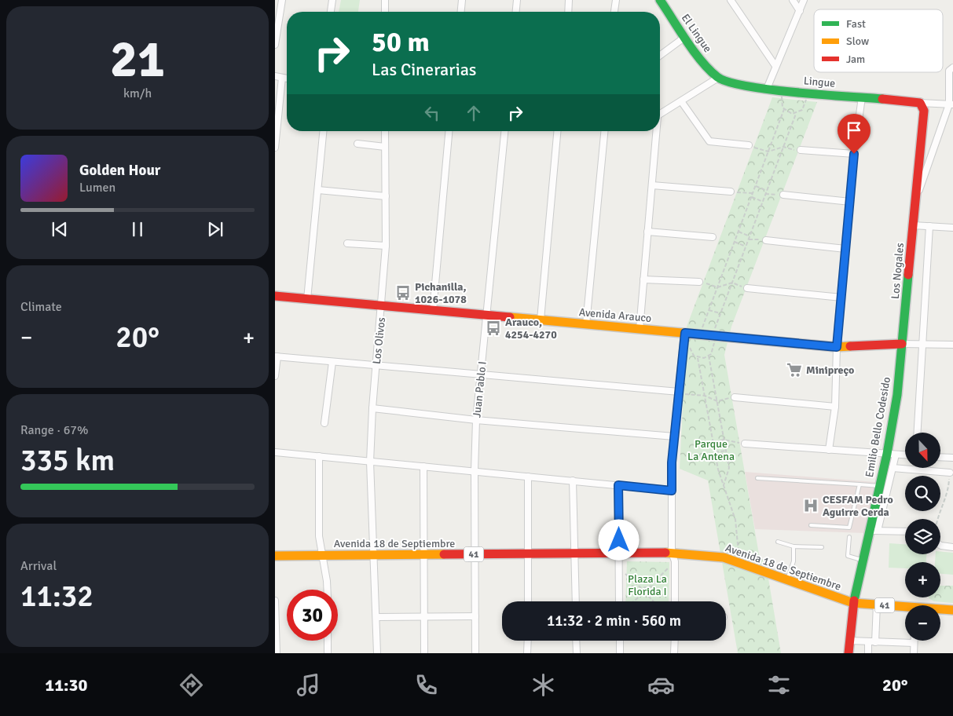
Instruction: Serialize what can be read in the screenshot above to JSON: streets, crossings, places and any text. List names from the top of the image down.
{
  "streets": {
    "street": [
      "El Lingue",
      "Lingue",
      "Los Nogales",
      "Avenida Arauco",
      "Los Olivos",
      "Juan Pablo I",
      "Emilio Bello Codesido",
      "Avenida 18 de Septiembre",
      "41"
    ]
  },
  "crossings": [
    ["El Lingue", "Lingue"],
    ["Lingue", "Los Nogales"],
    ["Los Nogales", "Avenida Arauco"],
    ["Los Nogales", "Emilio Bello Codesido"],
    ["Avenida Arauco", "Los Olivos"],
    ["Avenida Arauco", "Juan Pablo I"],
    ["Avenida Arauco", "Emilio Bello Codesido"],
    ["Los Olivos", "Avenida 18 de Septiembre"],
    ["Juan Pablo I", "Avenida 18 de Septiembre"],
    ["Emilio Bello Codesido", "Avenida 18 de Septiembre"]
  ],
  "parks": ["Parque La Antena", "Plaza La Florida I"],
  "places": {
    "bus stop": ["Pichanilla, 1026-1078", "Arauco, 4254-4270"],
    "supermarket": ["Minipreço"],
    "hospital": ["CESFAM Pedro Aguirre Cerda"]
  },
  "legend": ["Fast", "Slow", "Jam"],
  "north": "bottom",
  "page": {
    "tile": [
      ["21", "km/h"],
      "Climate",
      ["Range · 67%", "335 km"],
      ["Arrival", "11:32"]
    ],
    "turn": ["50 m", "Las Cinerarias"],
    "song": ["Golden Hour", "Lumen"],
    "heat": ["−", "20°", "+"],
    "map_buttons": ["+", "−"],
    "limit": "30",
    "trip": "11:32 · 2 min · 560 m",
    "tabs": ["11:30", "20°"]
  }
}
